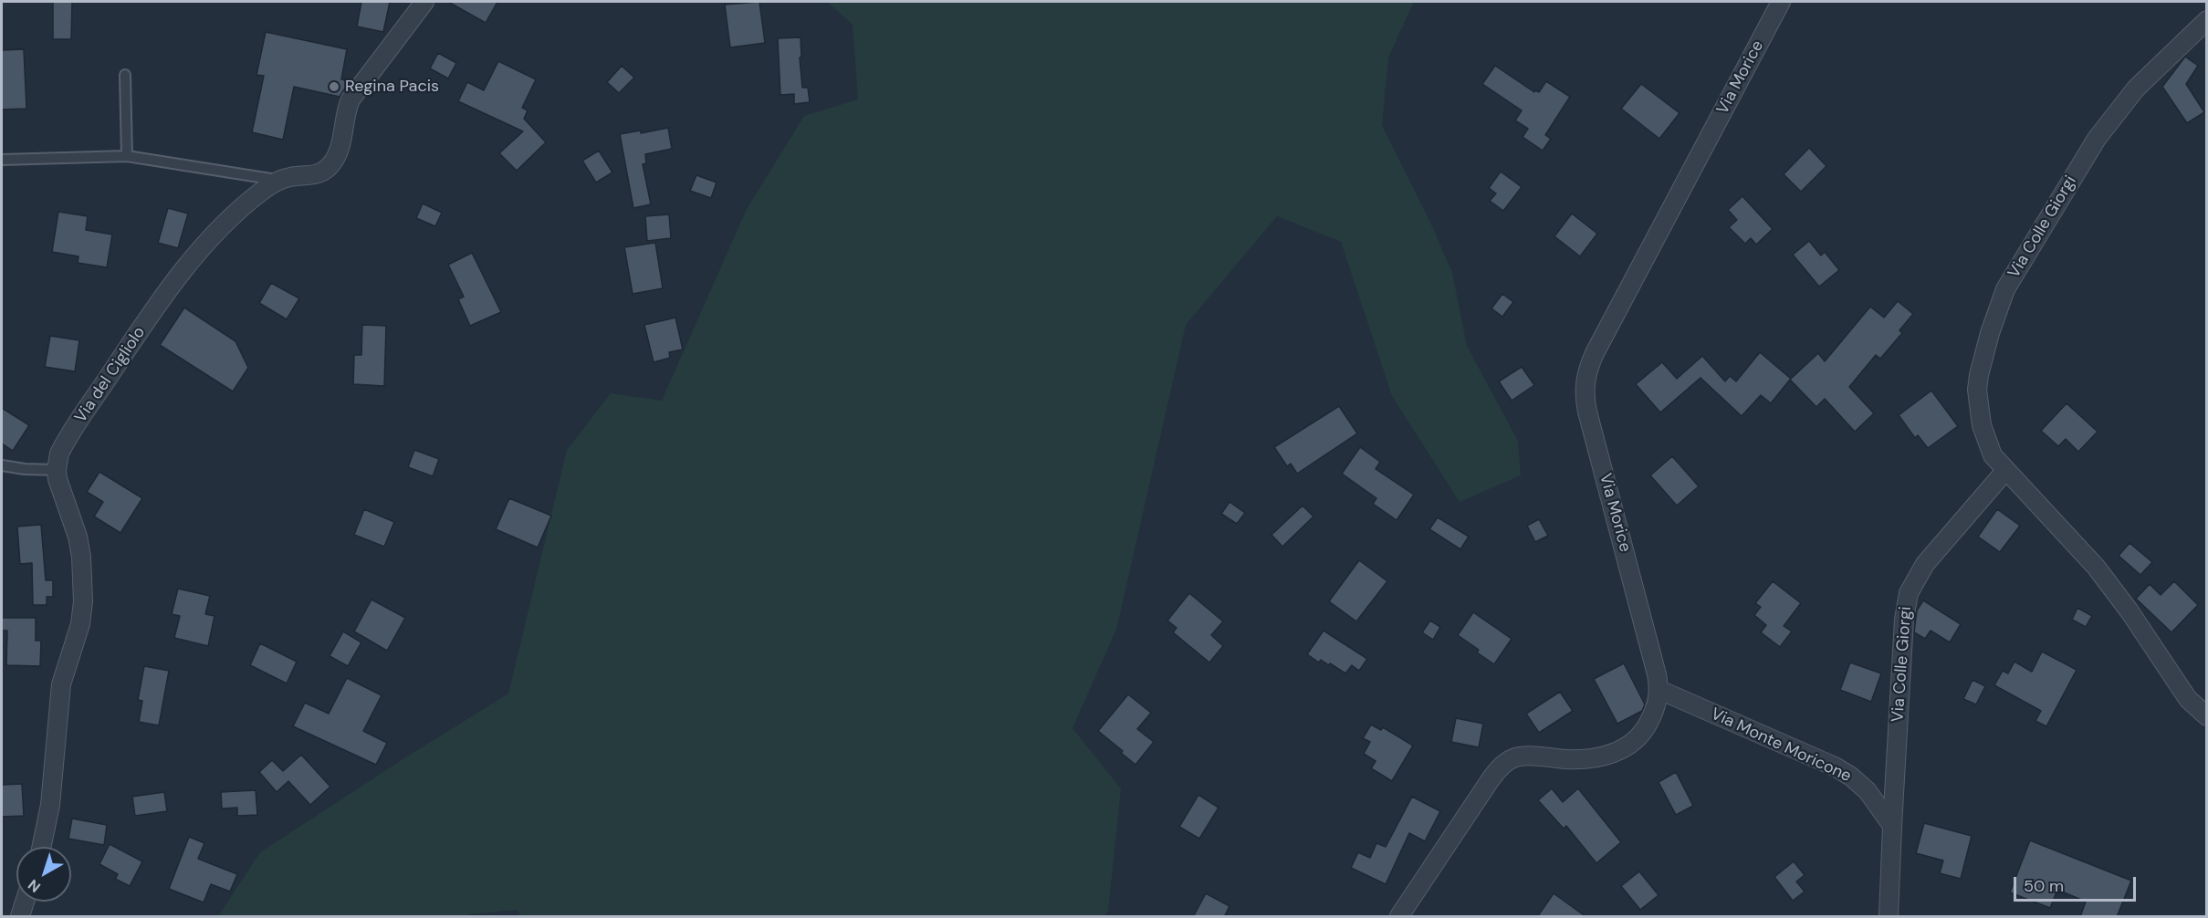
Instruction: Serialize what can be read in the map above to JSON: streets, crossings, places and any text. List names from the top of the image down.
{
  "streets": {
    "street": [
      "Via Morice",
      "Via Colle Giorgi",
      "Via del Cigliolo",
      "Via Monte Moricone"
    ]
  },
  "crossings": [
    ["Via Morice", "Via Monte Moricone"],
    ["Via Colle Giorgi", "Via Monte Moricone"]
  ],
  "places": ["Regina Pacis"],
  "scale_bar": "50 m",
  "north": "bottom left"
}
